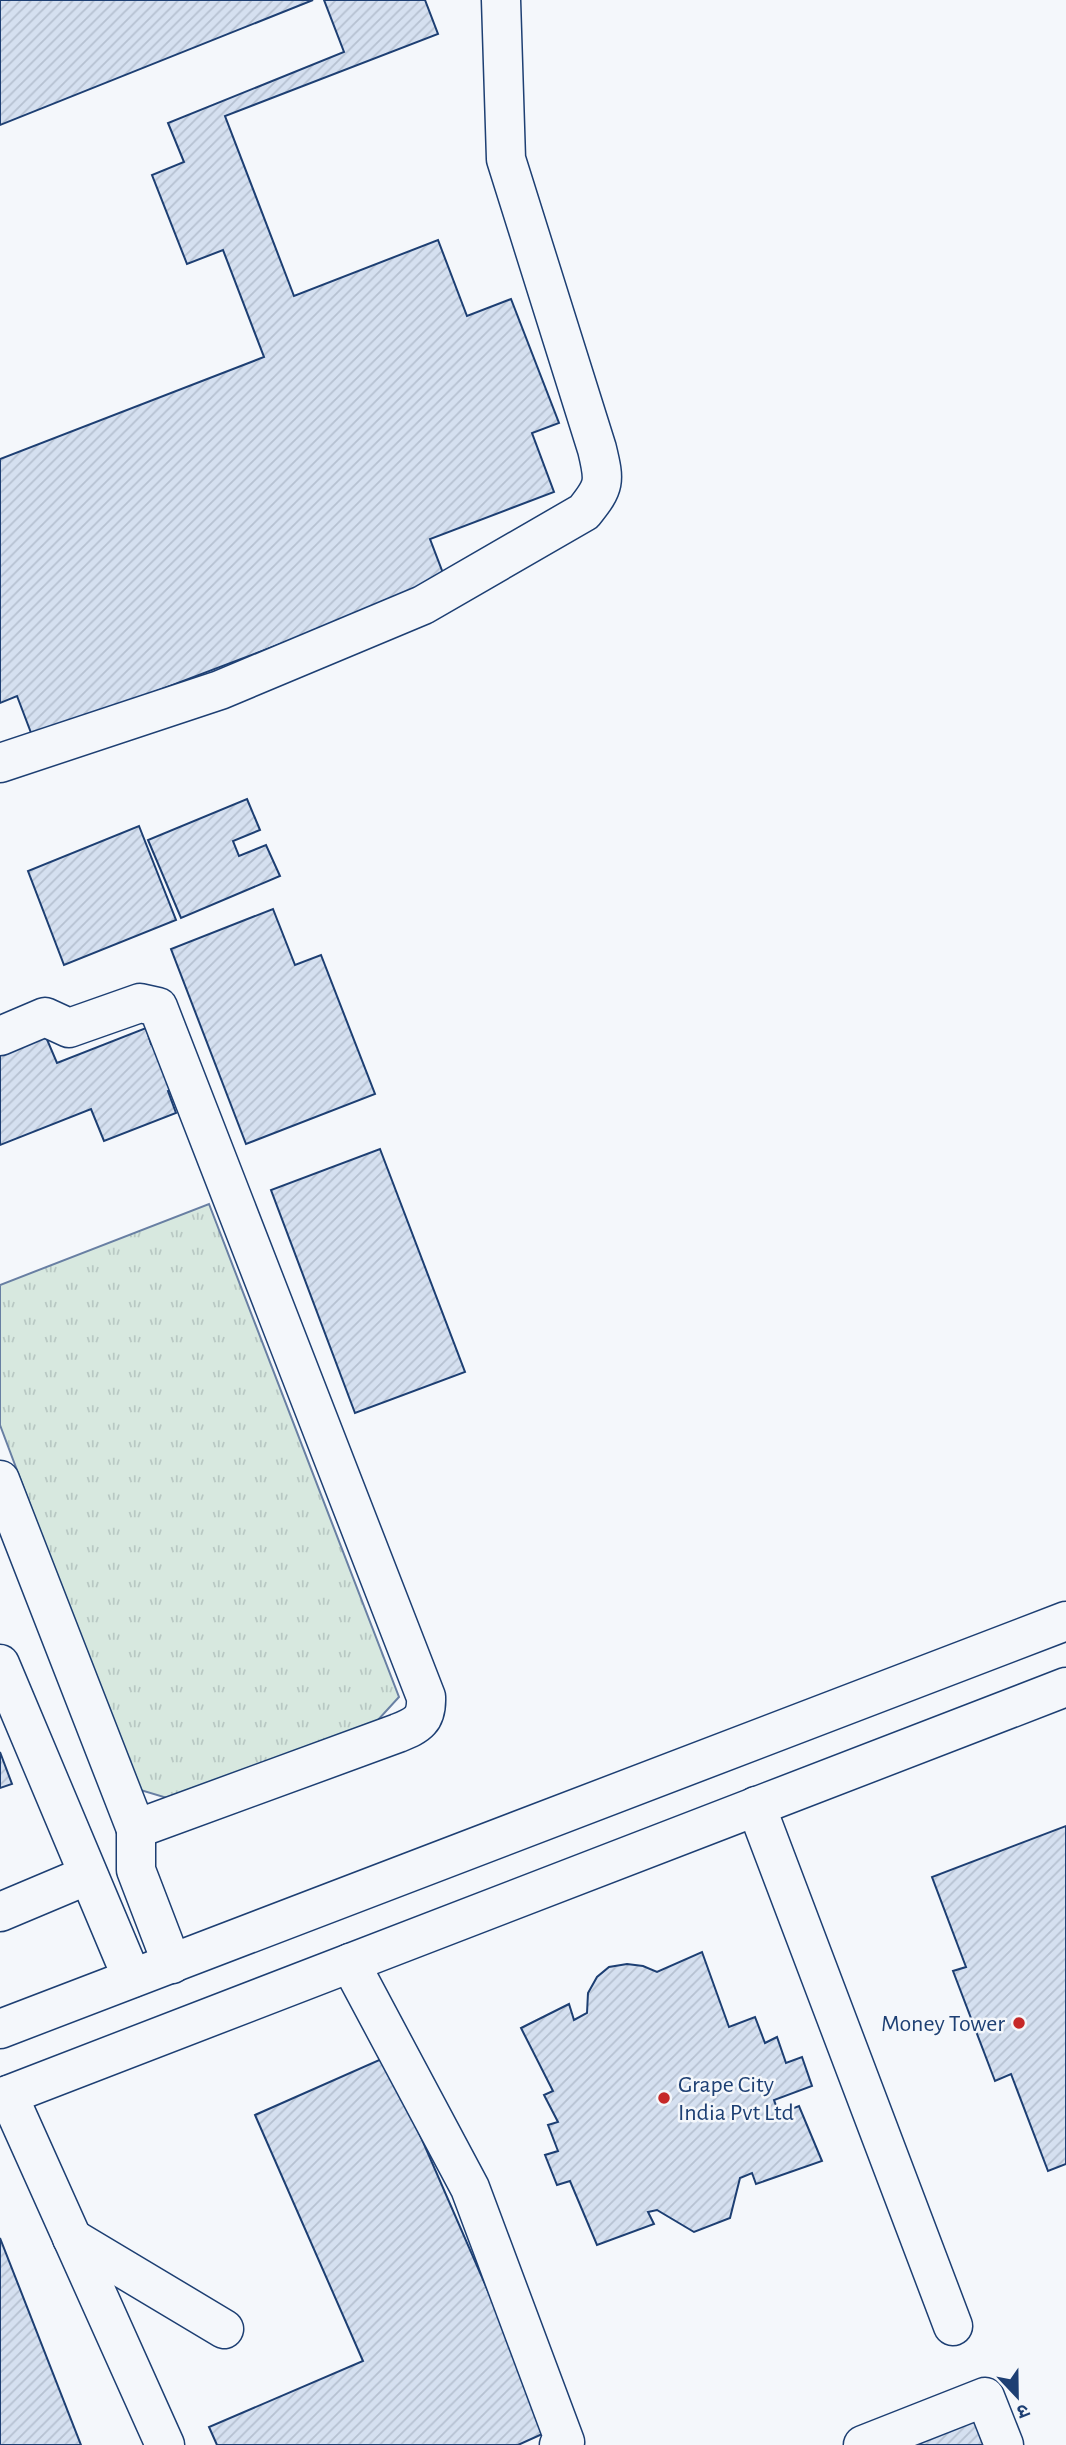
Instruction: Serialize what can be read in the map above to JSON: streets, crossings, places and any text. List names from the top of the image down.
{
  "places": ["Money Tower", "Grape City India Pvt Ltd"],
  "north": "bottom"
}
